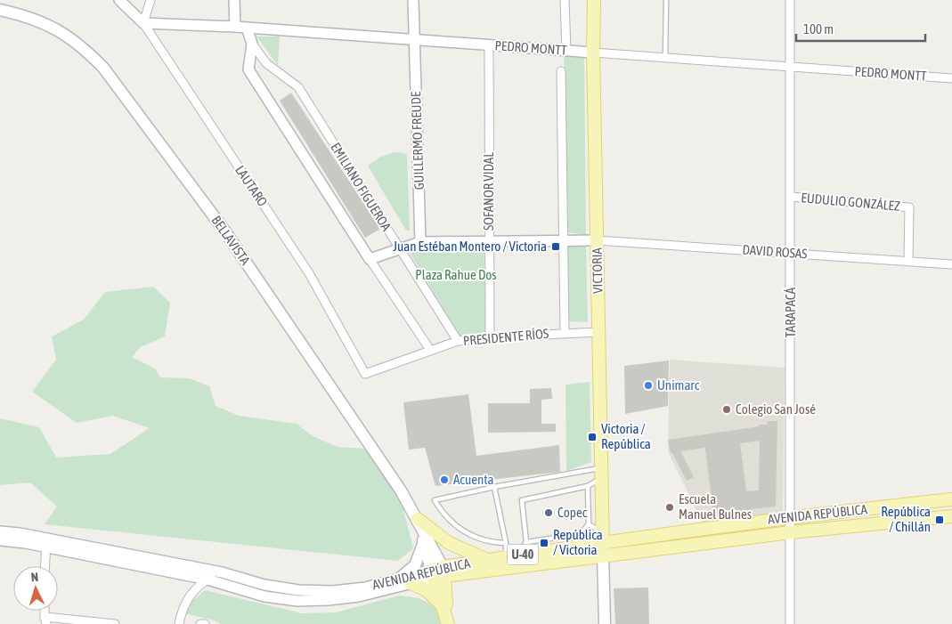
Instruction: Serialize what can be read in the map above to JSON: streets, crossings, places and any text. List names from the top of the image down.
{
  "streets": {
    "main road": [
      "BELLAVISTA",
      "VICTORIA",
      "AVENIDA REPÚBLICA",
      "U-40"
    ],
    "street": [
      "PEDRO MONTT",
      "GUILLERMO FREUDE",
      "LAUTARO",
      "EMILIANO FIGUEROA",
      "SOFANOR VIDAL",
      "EUDULIO GONZÁLEZ",
      "DAVID ROSAS",
      "TARAPACÁ",
      "PRESIDENTE RÍOS"
    ]
  },
  "crossings": [
    ["PEDRO MONTT", "GUILLERMO FREUDE"],
    ["PEDRO MONTT", "LAUTARO"],
    ["PEDRO MONTT", "EMILIANO FIGUEROA"],
    ["PEDRO MONTT", "SOFANOR VIDAL"],
    ["PEDRO MONTT", "VICTORIA"],
    ["PEDRO MONTT", "TARAPACÁ"],
    ["LAUTARO", "PRESIDENTE RÍOS"],
    ["EMILIANO FIGUEROA", "PRESIDENTE RÍOS"],
    ["SOFANOR VIDAL", "PRESIDENTE RÍOS"],
    ["EUDULIO GONZÁLEZ", "DAVID ROSAS"],
    ["EUDULIO GONZÁLEZ", "TARAPACÁ"],
    ["BELLAVISTA", "AVENIDA REPÚBLICA"],
    ["DAVID ROSAS", "VICTORIA"],
    ["DAVID ROSAS", "TARAPACÁ"],
    ["VICTORIA", "PRESIDENTE RÍOS"],
    ["VICTORIA", "AVENIDA REPÚBLICA"],
    ["TARAPACÁ", "AVENIDA REPÚBLICA"]
  ],
  "parks": ["Plaza Rahue Dos"],
  "places": {
    "transit": [
      "Juan Estéban Montero / Victoria",
      "Victoria / República",
      "República / Chillán",
      "República / Victoria"
    ],
    "other": [
      "Unimarc",
      "Colegio San José",
      "Acuenta",
      "Escuela Manuel Bulnes",
      "Copec"
    ]
  },
  "scale_bar": "100 m",
  "north": "top"
}
